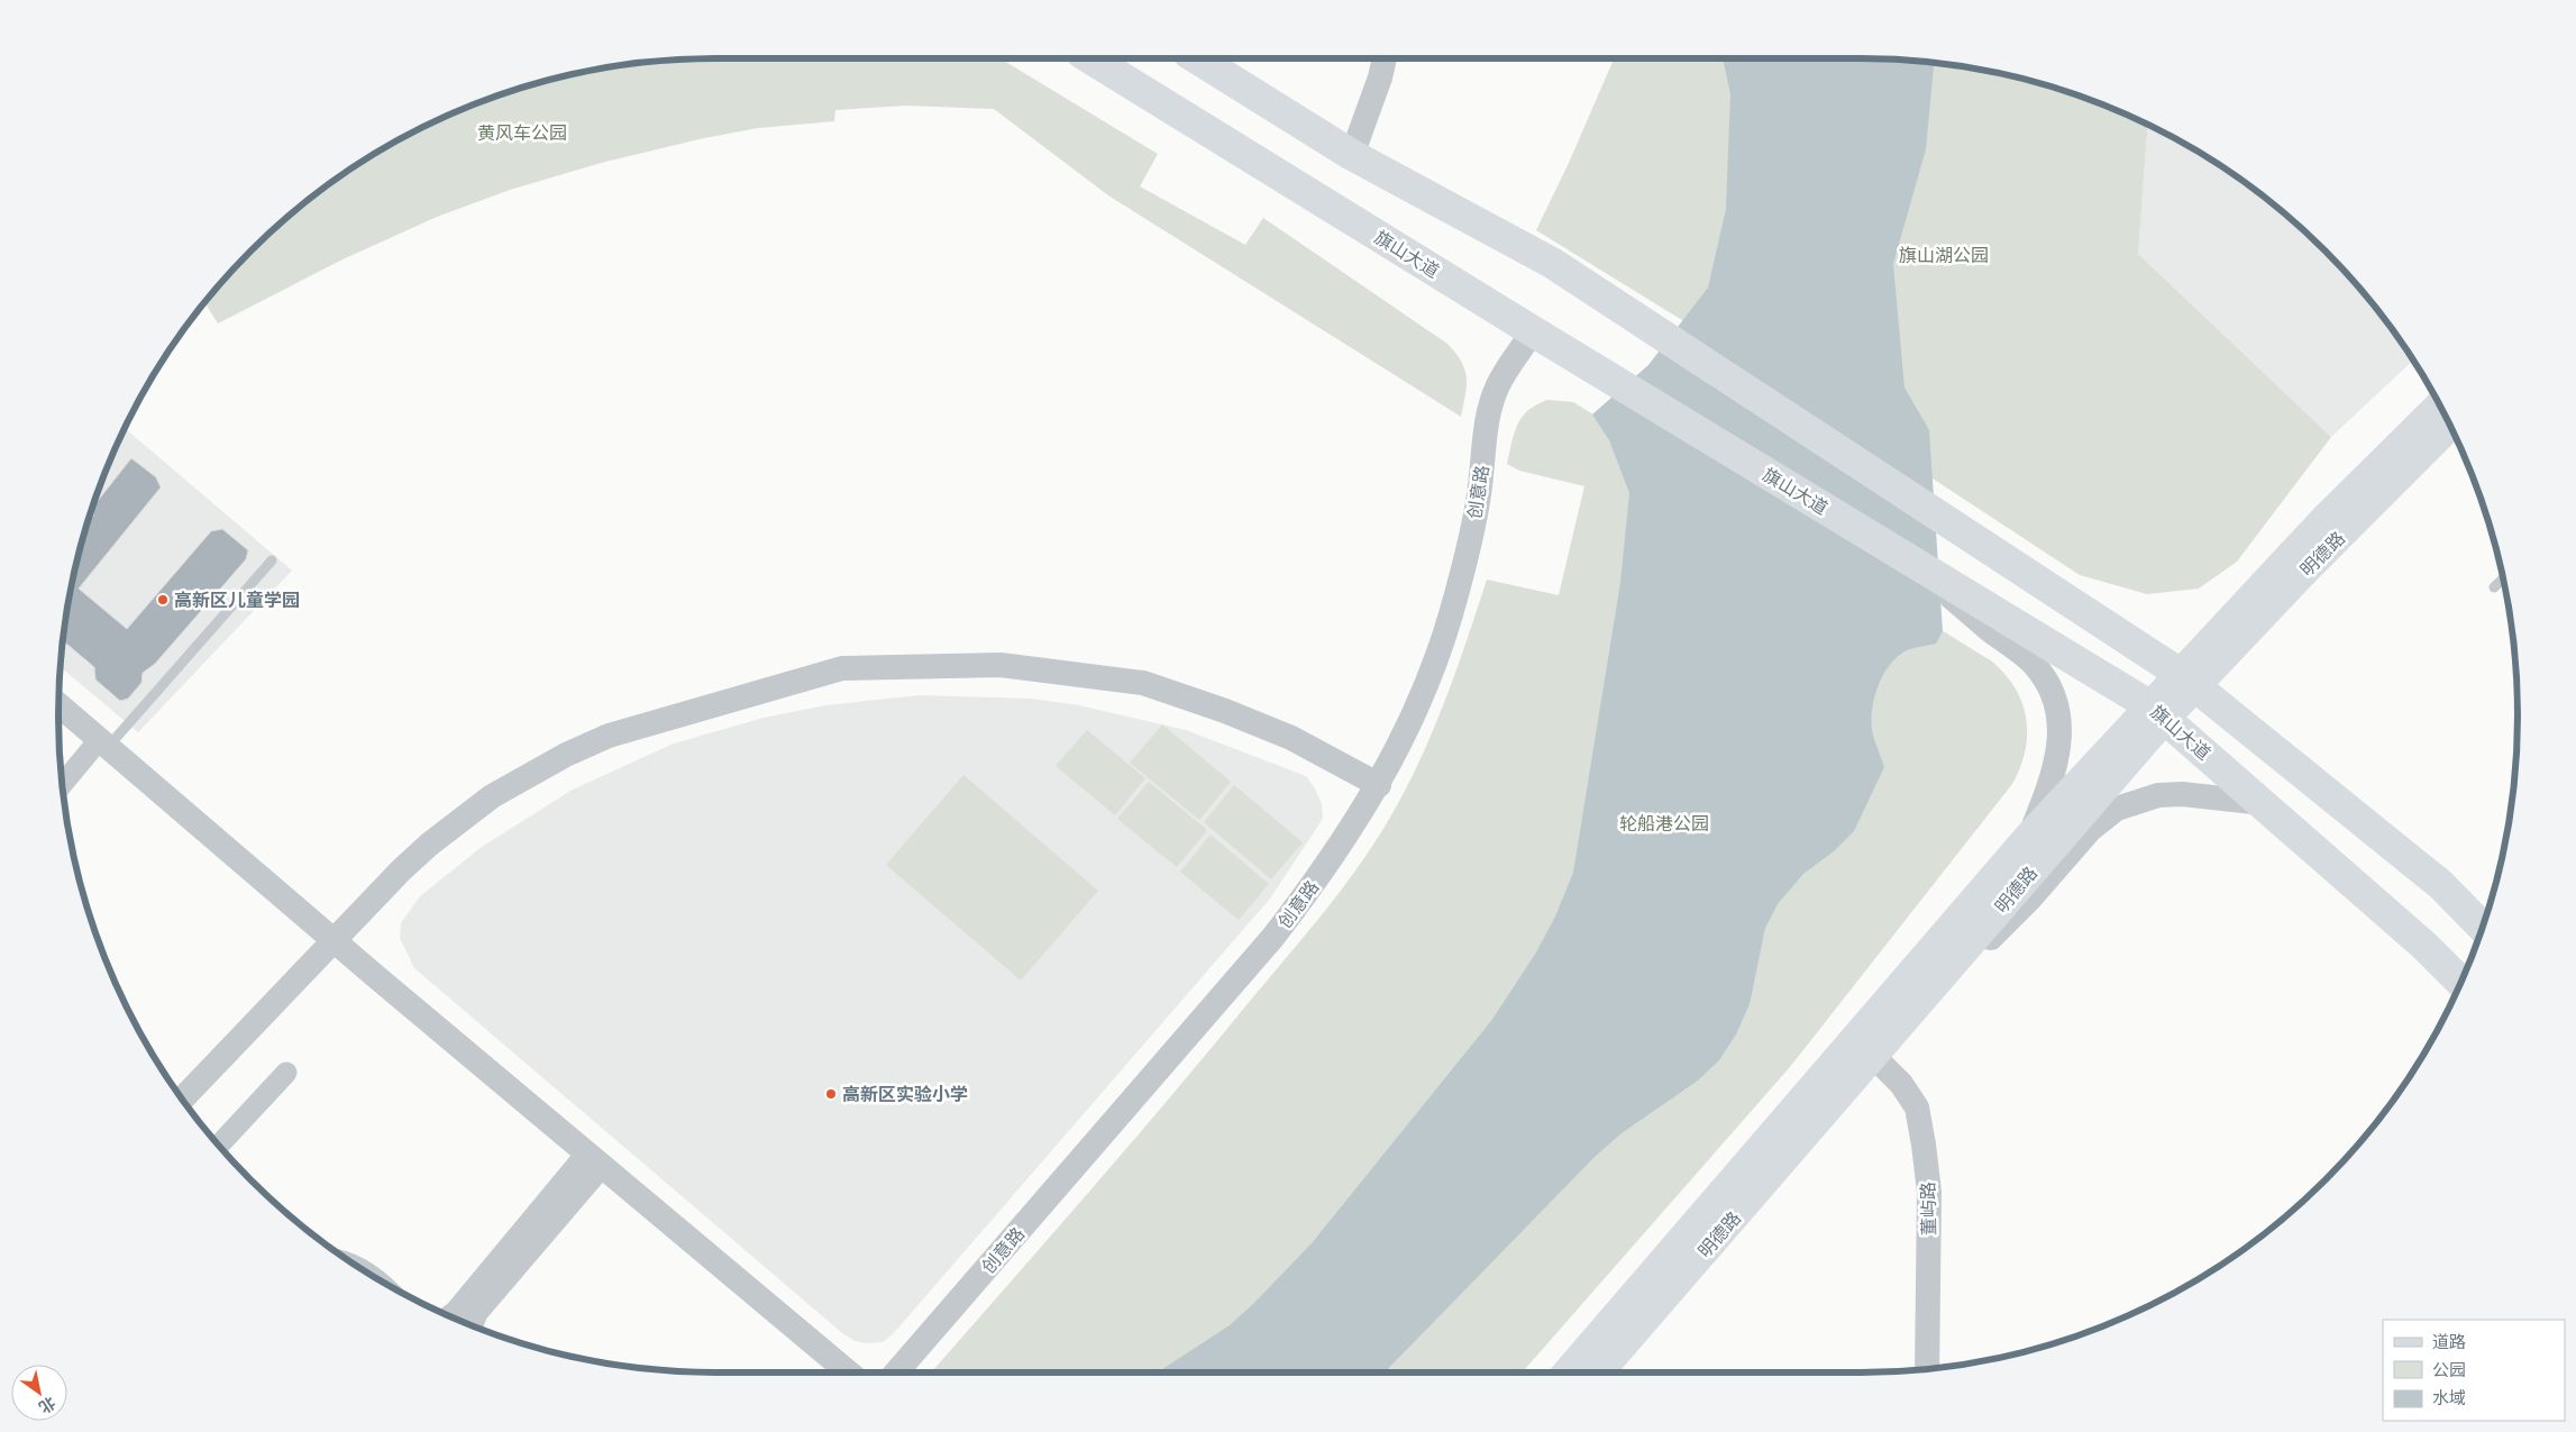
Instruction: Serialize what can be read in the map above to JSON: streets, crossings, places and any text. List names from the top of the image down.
{
  "streets": {
    "highway": ["旗山大道"],
    "main road": ["明德路"],
    "street": ["创意路", "董屿路"]
  },
  "crossings": [
    ["旗山大道", "创意路"],
    ["旗山大道", "明德路"],
    ["明德路", "董屿路"]
  ],
  "parks": ["黄风车公园", "旗山湖公园", "轮船港公园"],
  "places": ["高新区儿童学园", "高新区实验小学"],
  "legend": ["道路", "公园", "水域"],
  "north": "bottom right"
}
